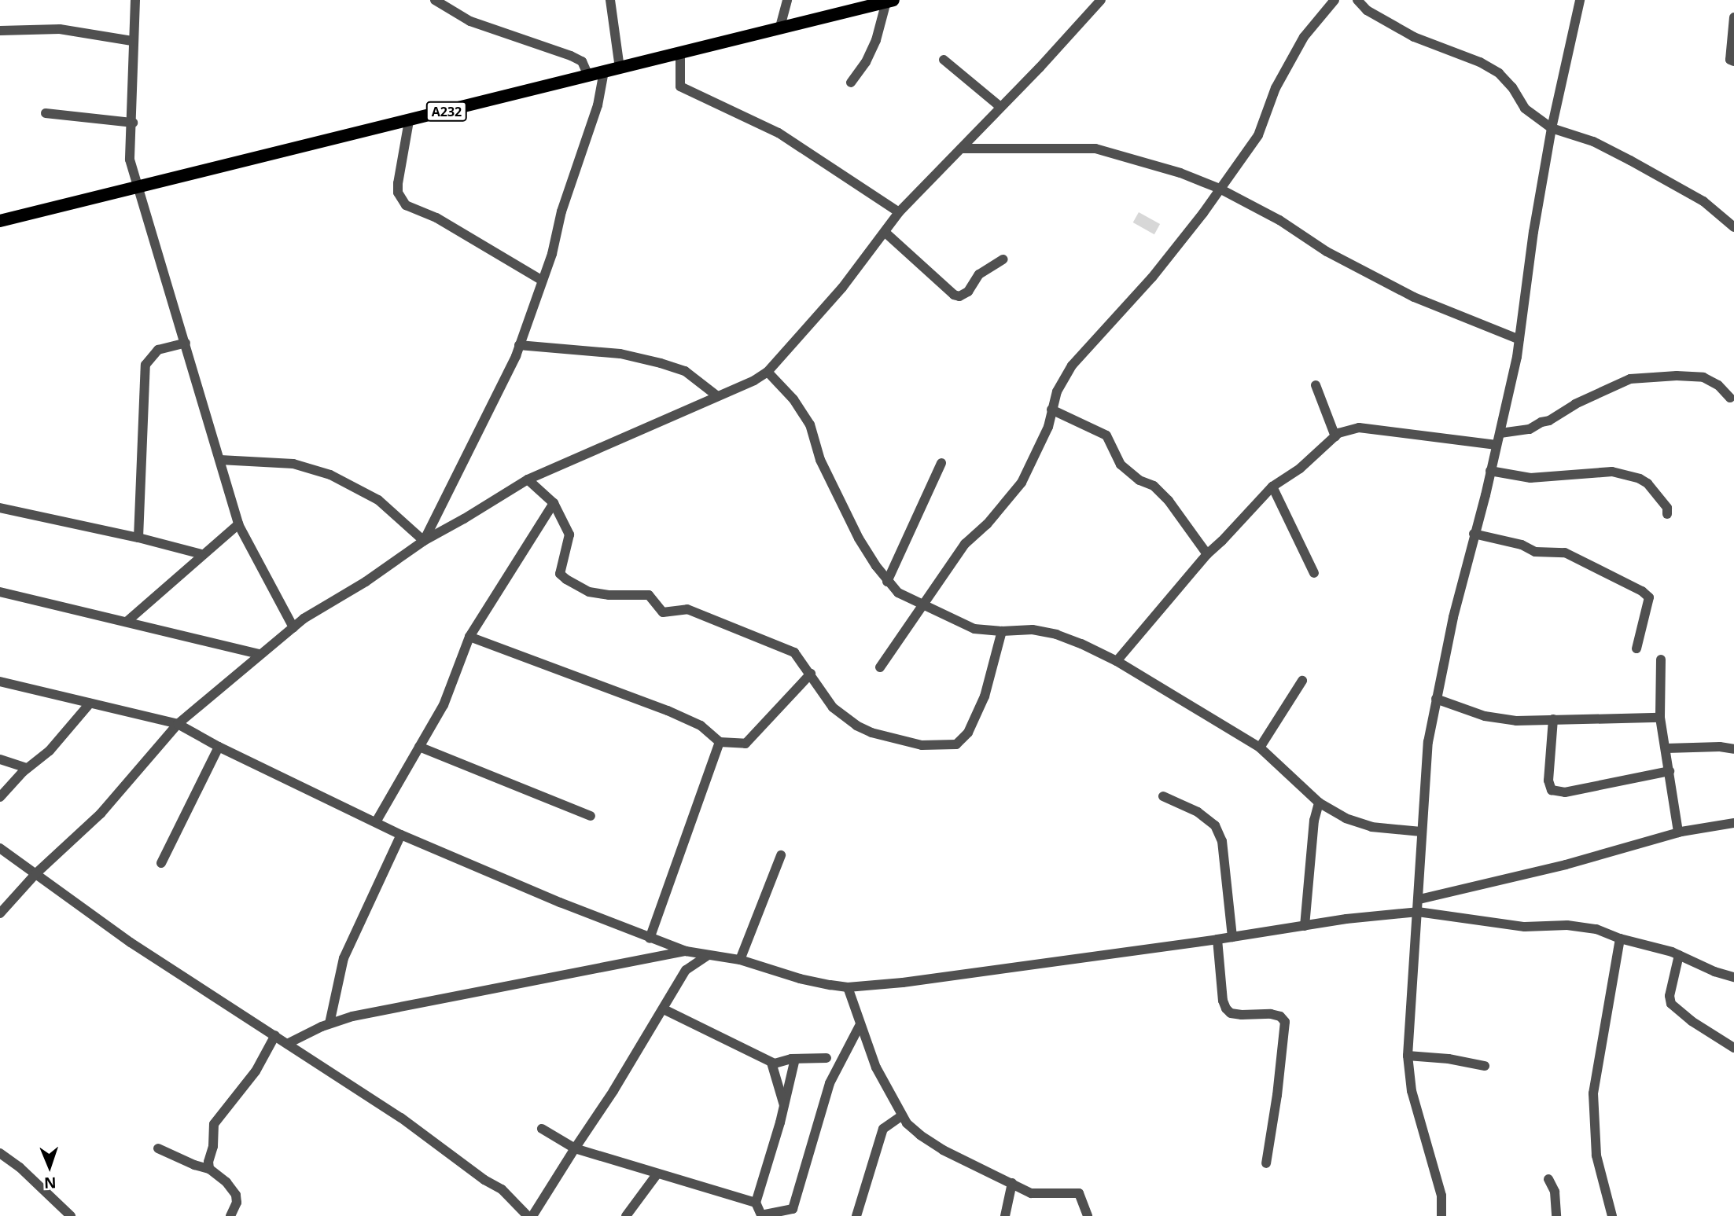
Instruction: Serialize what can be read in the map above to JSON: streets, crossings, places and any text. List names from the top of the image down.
{
  "streets": {
    "main road": ["A232"]
  },
  "north": "bottom"
}
